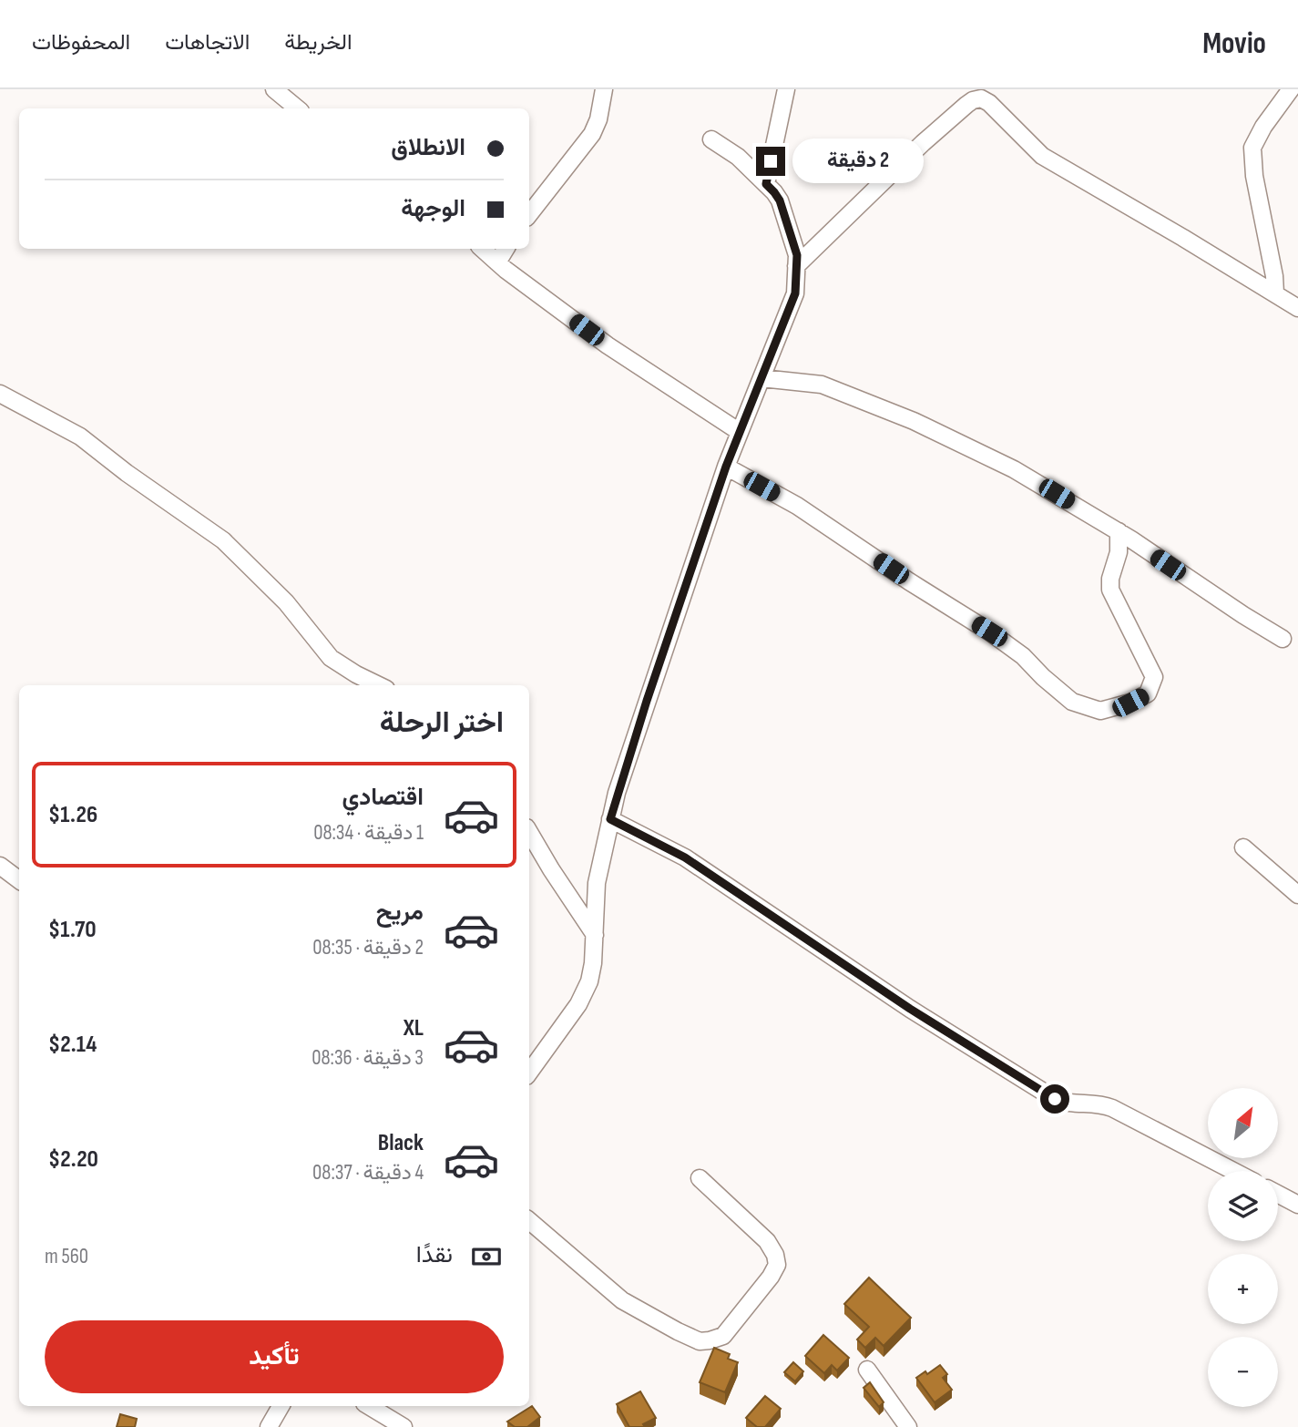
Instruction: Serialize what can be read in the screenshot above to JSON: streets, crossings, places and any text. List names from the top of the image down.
{
  "north": "top right",
  "page": {
    "header": "Movio",
    "nav": ["الخريطة", "الاتجاهات", "المحفوظات"],
    "banner": ["الانطلاق", "الوجهة"],
    "bubble": "2 دقيقة",
    "heading": "اختر الرحلة",
    "list": [
      {
        "name": "اقتصادي",
        "note": "1 دقيقة · 08:34",
        "value": "$1.26"
      },
      {
        "name": "مريح",
        "note": "2 دقيقة · 08:35",
        "value": "$1.70"
      },
      {
        "name": "XL",
        "note": "3 دقيقة · 08:36",
        "value": "$2.14"
      },
      {
        "name": "Black",
        "note": "4 دقيقة · 08:37",
        "value": "$2.20"
      }
    ],
    "map_buttons": ["+", "−"],
    "pay": ["نقدًا", "560 m"],
    "buttons": "تأكيد"
  }
}
